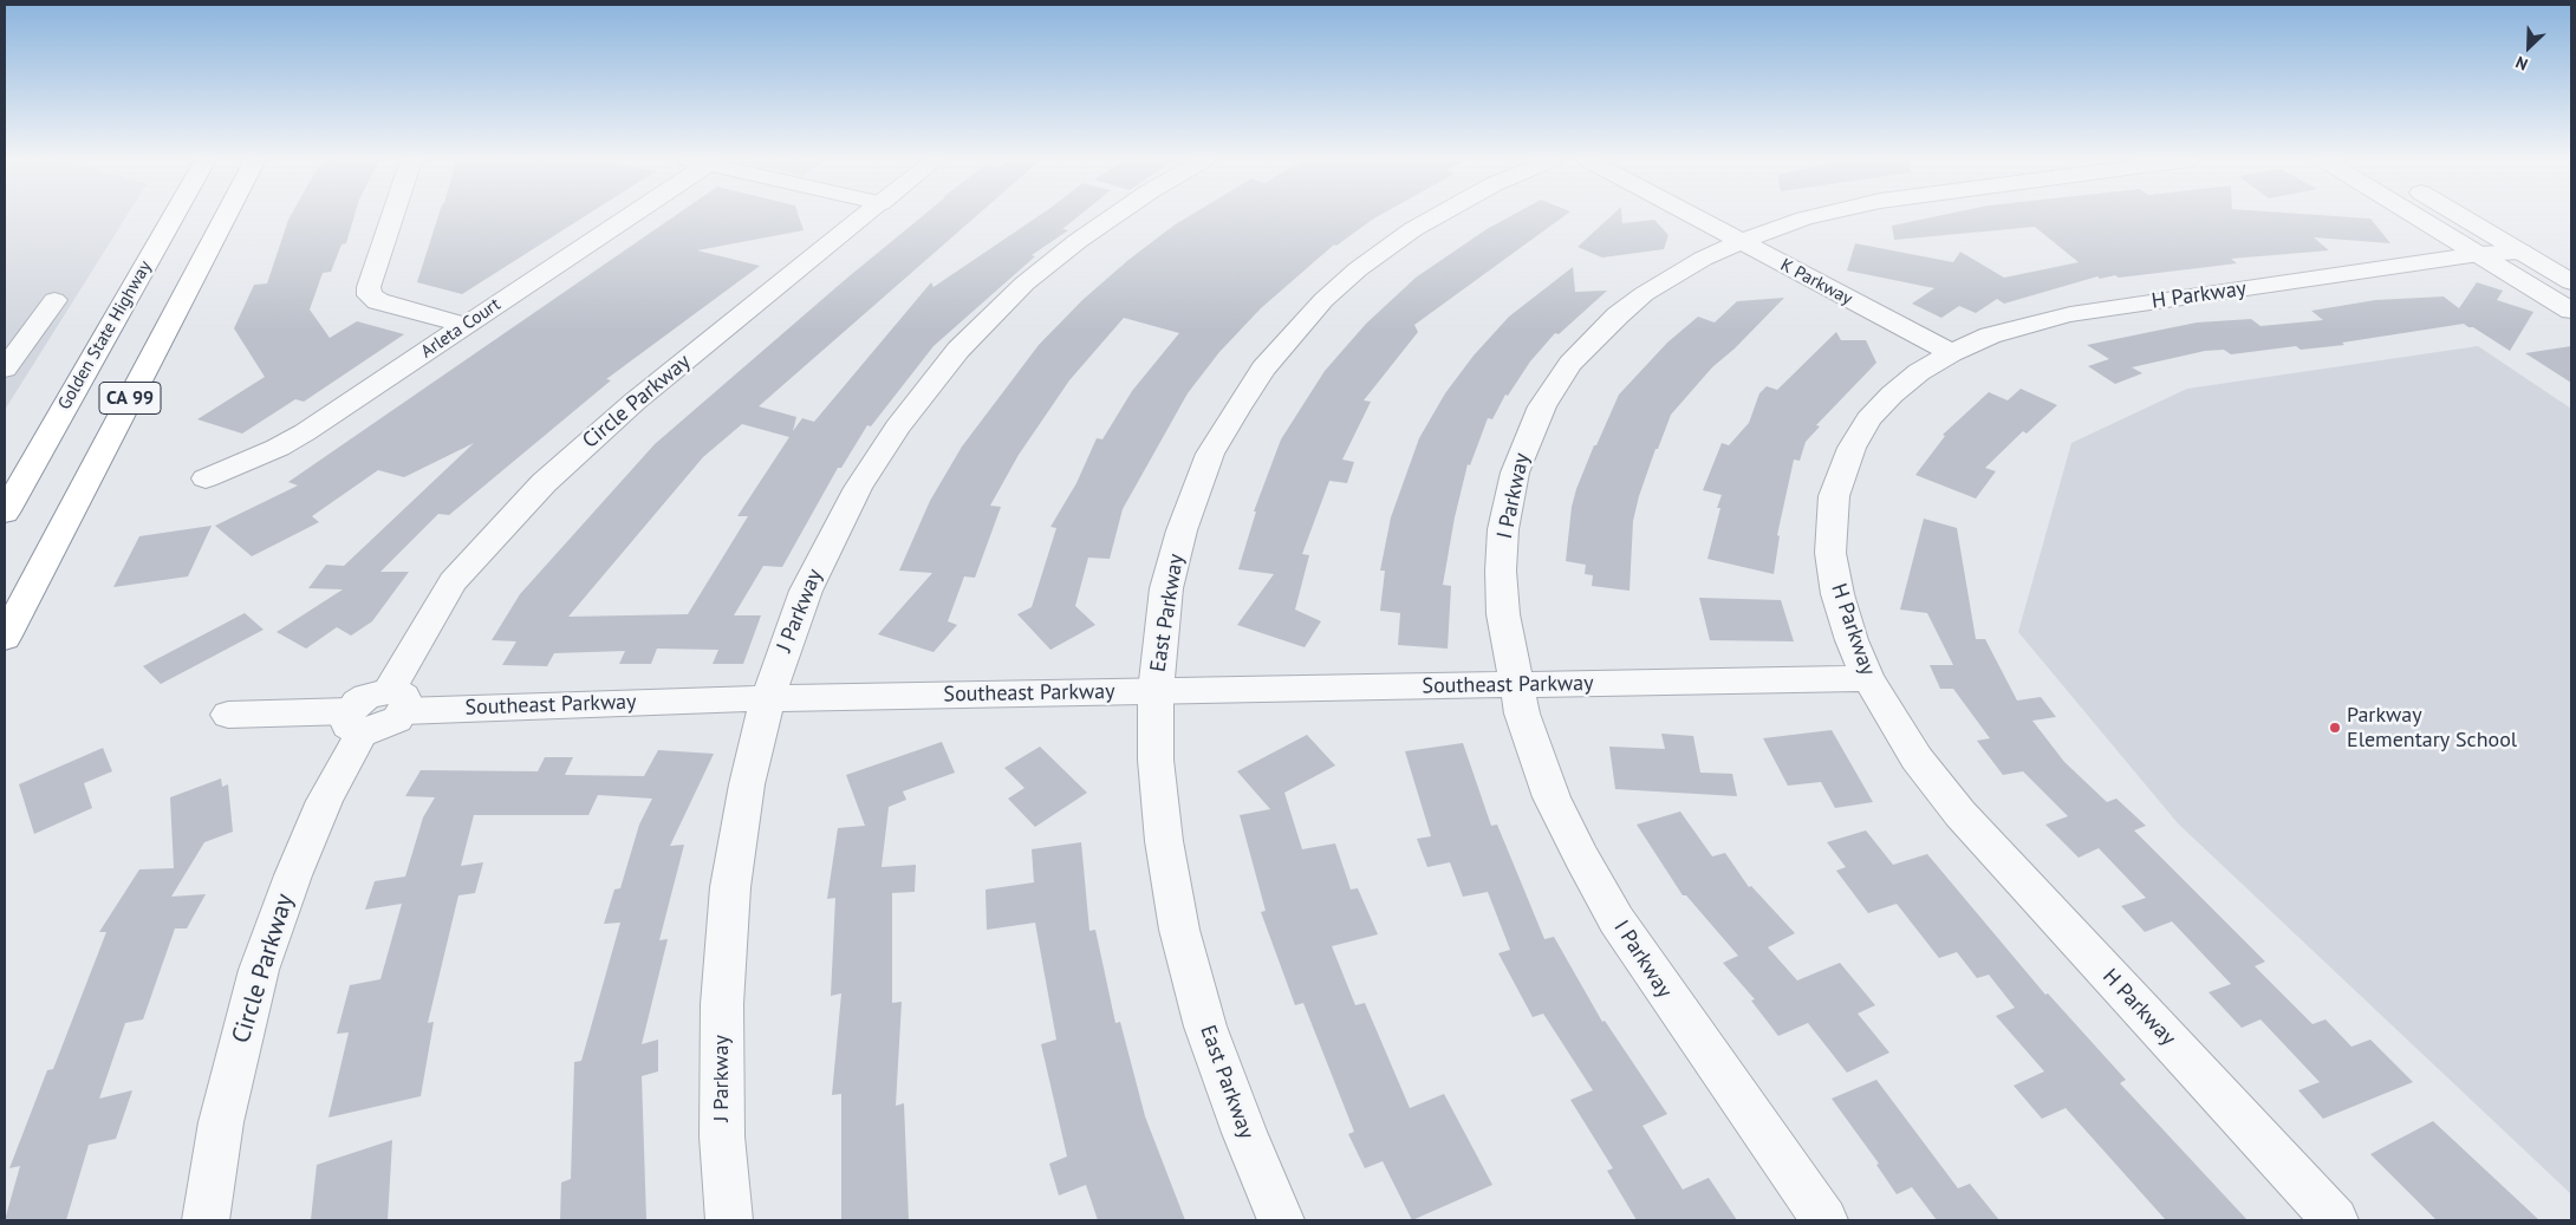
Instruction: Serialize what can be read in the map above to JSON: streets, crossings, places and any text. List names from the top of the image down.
{
  "streets": {
    "highway": ["Golden State Highway", "CA 99"],
    "street": [
      "K Parkway",
      "H Parkway",
      "Arleta Court",
      "Circle Parkway",
      "I Parkway",
      "J Parkway",
      "East Parkway",
      "Southeast Parkway"
    ]
  },
  "crossings": [
    ["K Parkway", "H Parkway"],
    ["K Parkway", "I Parkway"],
    ["H Parkway", "Southeast Parkway"],
    ["Circle Parkway", "Southeast Parkway"],
    ["I Parkway", "Southeast Parkway"],
    ["J Parkway", "Southeast Parkway"],
    ["East Parkway", "Southeast Parkway"]
  ],
  "places": ["Parkway Elementary School"],
  "north": "bottom left"
}
